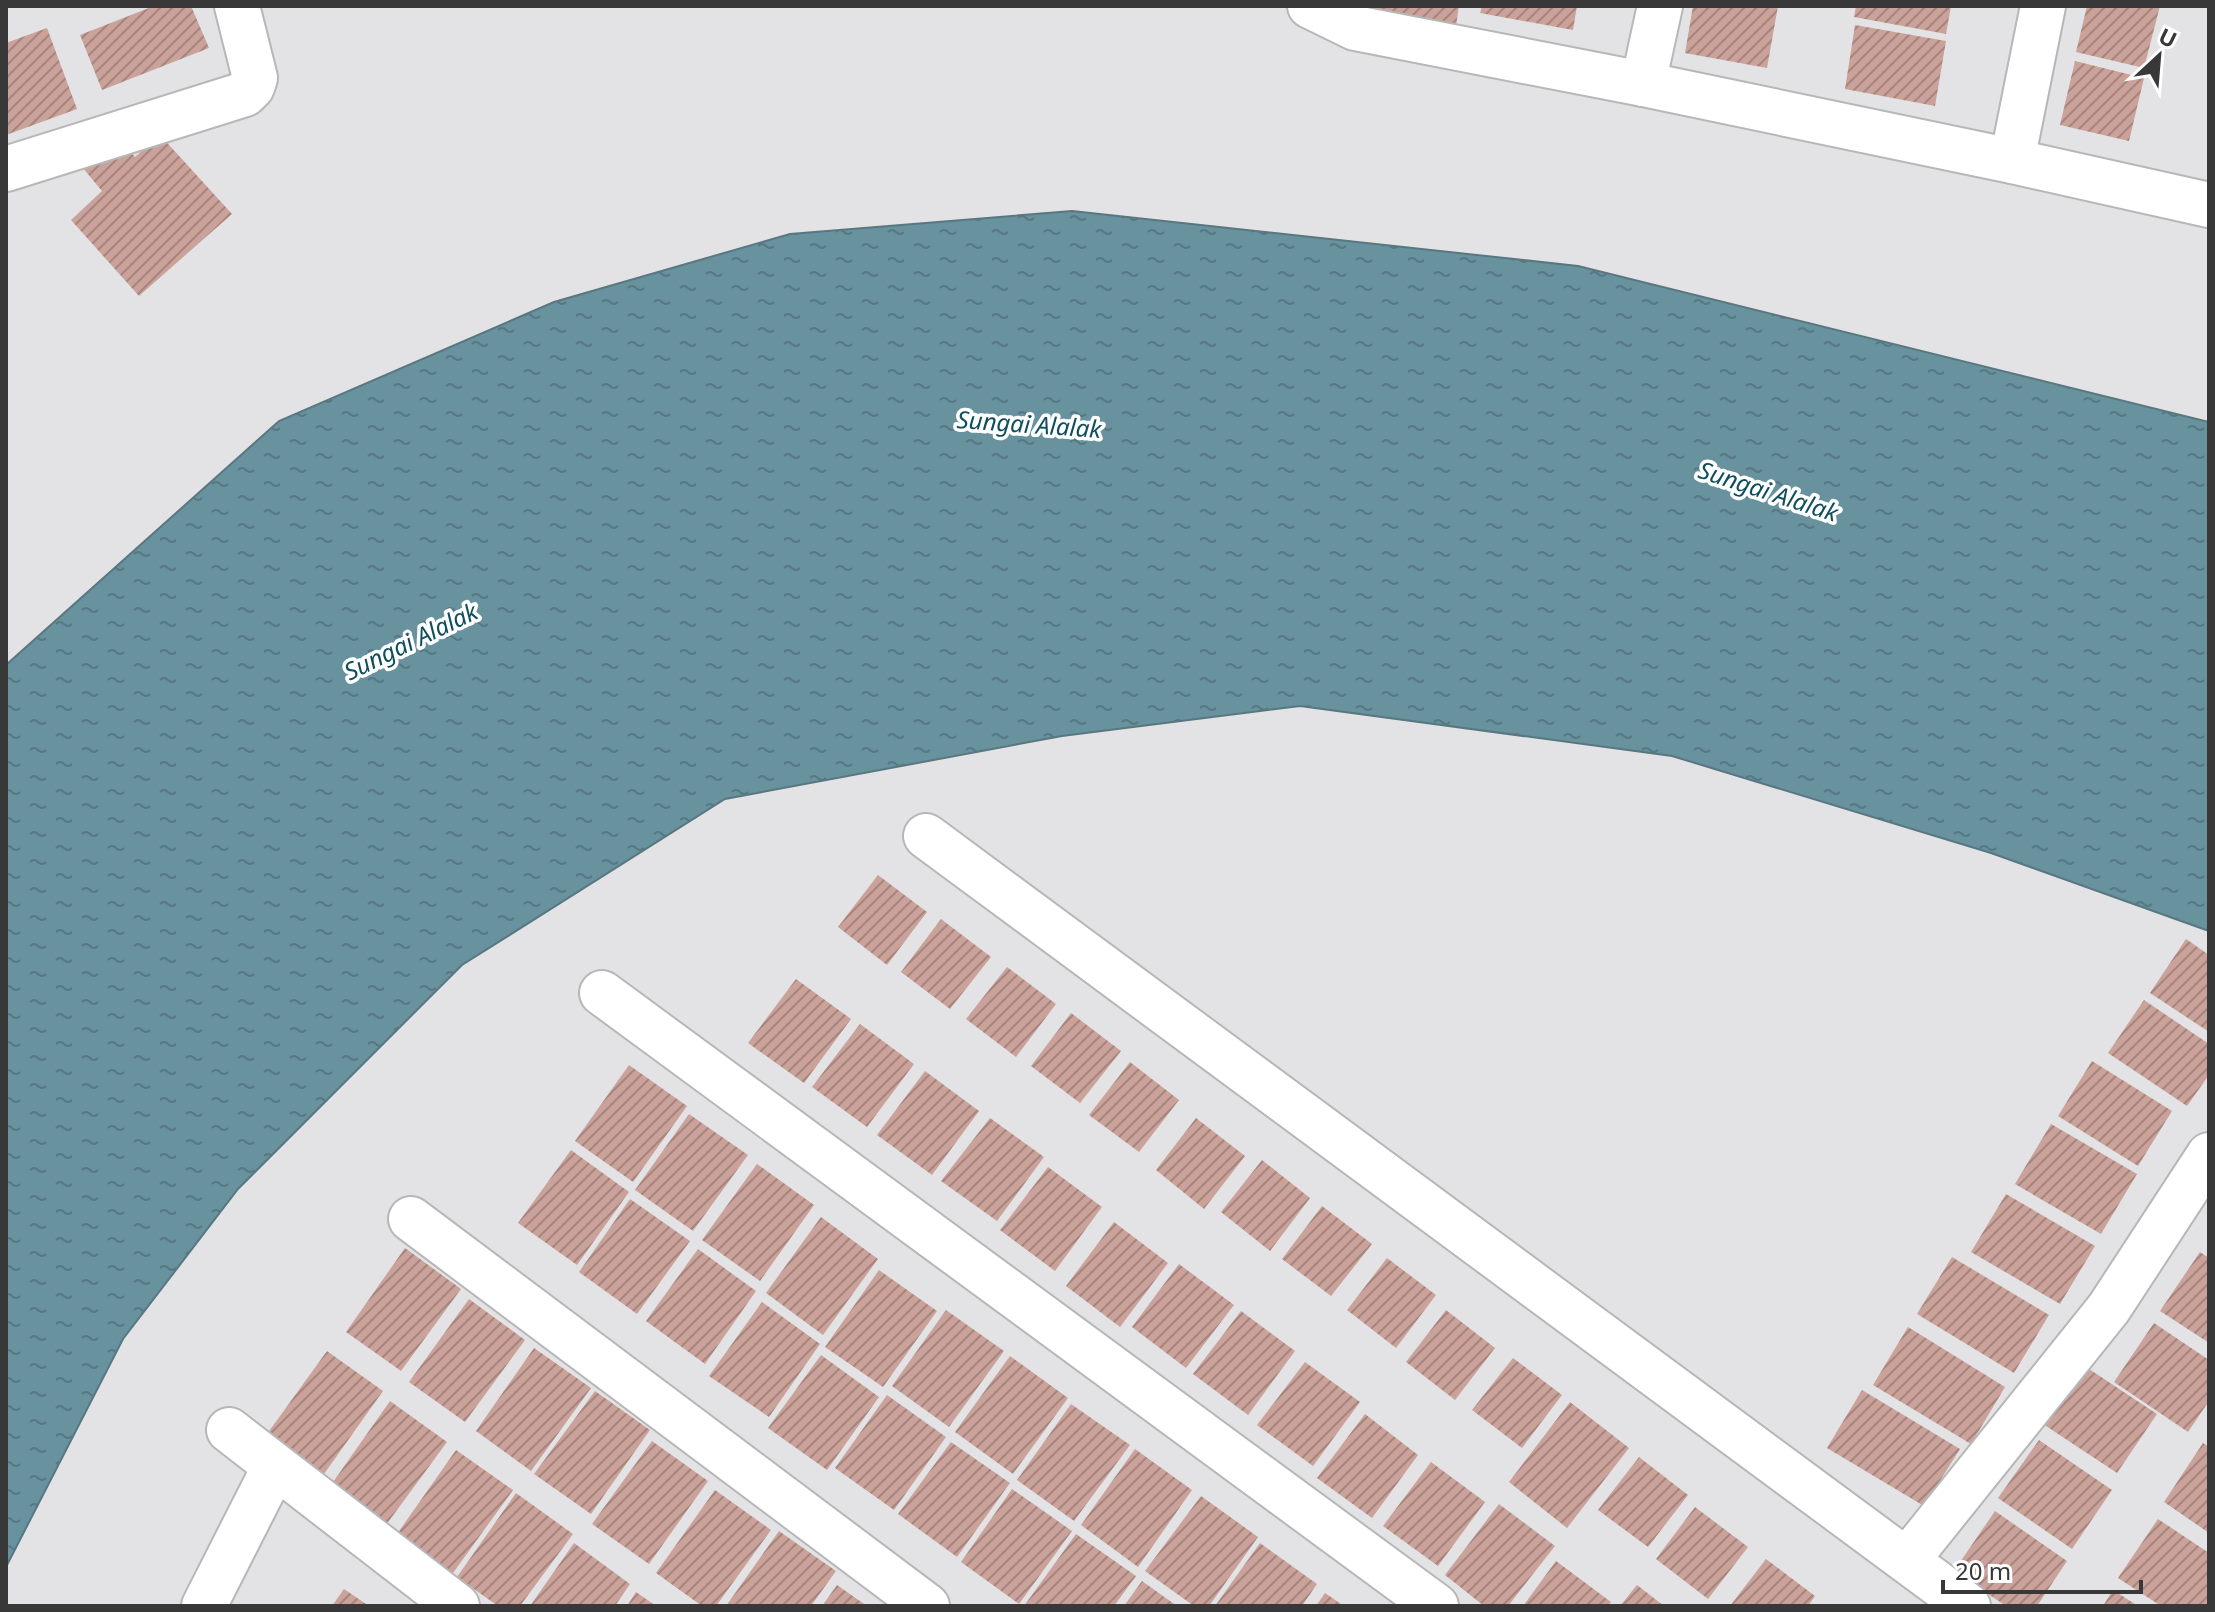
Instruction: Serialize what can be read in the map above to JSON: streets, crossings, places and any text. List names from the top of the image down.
{
  "water": ["Sungai Alalak"],
  "scale_bar": "20 m",
  "north": "top right"
}
